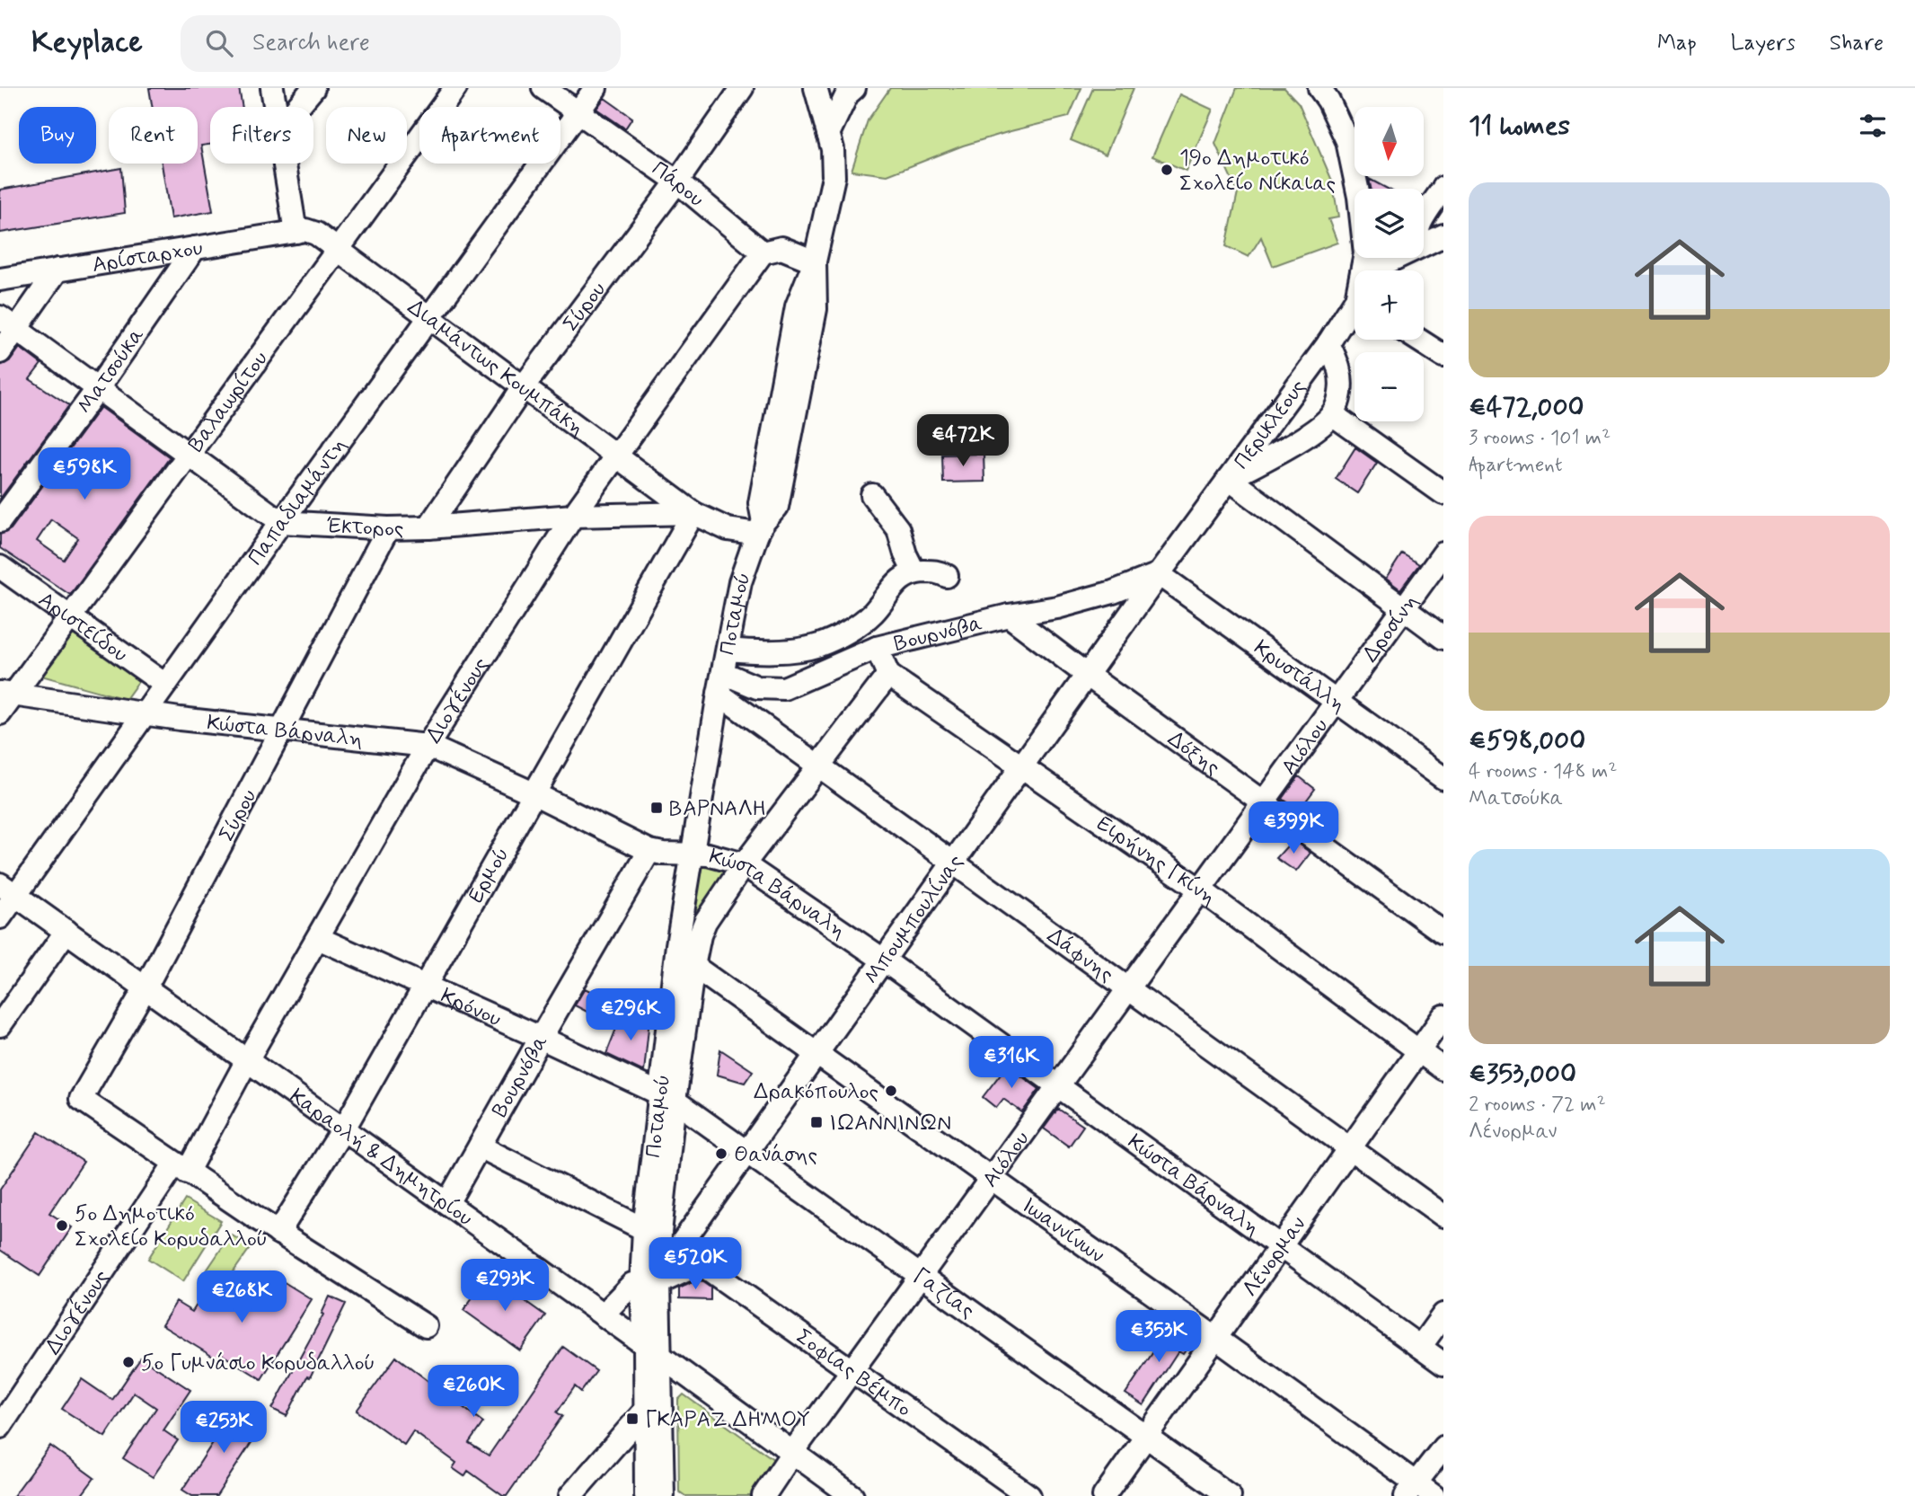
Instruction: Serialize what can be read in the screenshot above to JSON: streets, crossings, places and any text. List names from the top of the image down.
{
  "streets": {
    "street": [
      "Πάρου",
      "Αρίσταρχου",
      "Σύρου",
      "Διαμάντως Κουμπάκη",
      "Ματσούκα",
      "Βαλαωρίτου",
      "Περικλέους",
      "Παπαδιαμάντη",
      "Έκτορος",
      "Ποταμού",
      "Αριστείδου",
      "Δροσίνη",
      "Βουρνόβα",
      "Κρυστάλλη",
      "Διογένους",
      "Κώστα Βάρναλη",
      "Αιόλου",
      "Δόξης",
      "Ειρήνης Γκίνη",
      "Ερμού",
      "Μπουμπουλίνας",
      "Δάφνης",
      "Κρόνου",
      "Καραολή & Δημητρίου",
      "Ιωαννίνων",
      "Λένορμαν",
      "Γαζίας",
      "Σοφίας Βέμπο"
    ]
  },
  "crossings": [
    ["Πάρου", "Σύρου"],
    ["Πάρου", "Παπαδιαμάντη"],
    ["Πάρου", "Διογένους"],
    ["Αρίσταρχου", "Διαμάντως Κουμπάκη"],
    ["Αρίσταρχου", "Ματσούκα"],
    ["Σύρου", "Διαμάντως Κουμπάκη"],
    ["Σύρου", "Έκτορος"],
    ["Σύρου", "Διογένους"],
    ["Σύρου", "Κώστα Βάρναλη"],
    ["Σύρου", "Καραολή & Δημητρίου"],
    ["Διαμάντως Κουμπάκη", "Βαλαωρίτου"],
    ["Διαμάντως Κουμπάκη", "Παπαδιαμάντη"],
    ["Διαμάντως Κουμπάκη", "Έκτορος"],
    ["Διαμάντως Κουμπάκη", "Διογένους"],
    ["Διαμάντως Κουμπάκη", "Ερμού"],
    ["Ματσούκα", "Έκτορος"],
    ["Βαλαωρίτου", "Έκτορος"],
    ["Βαλαωρίτου", "Αριστείδου"],
    ["Βαλαωρίτου", "Κώστα Βάρναλη"],
    ["Περικλέους", "Βουρνόβα"],
    ["Περικλέους", "Κρυστάλλη"],
    ["Περικλέους", "Μπουμπουλίνας"],
    ["Παπαδιαμάντη", "Έκτορος"],
    ["Παπαδιαμάντη", "Αριστείδου"],
    ["Παπαδιαμάντη", "Κώστα Βάρναλη"],
    ["Παπαδιαμάντη", "Καραολή & Δημητρίου"],
    ["Έκτορος", "Ποταμού"],
    ["Έκτορος", "Διογένους"],
    ["Έκτορος", "Ερμού"],
    ["Ποταμού", "Βουρνόβα"],
    ["Ποταμού", "Κώστα Βάρναλη"],
    ["Ποταμού", "Μπουμπουλίνας"],
    ["Ποταμού", "Δάφνης"],
    ["Ποταμού", "Κρόνου"],
    ["Ποταμού", "Καραολή & Δημητρίου"],
    ["Ποταμού", "Ιωαννίνων"],
    ["Ποταμού", "Γαζίας"],
    ["Ποταμού", "Σοφίας Βέμπο"],
    ["Δροσίνη", "Κρυστάλλη"],
    ["Δροσίνη", "Αιόλου"],
    ["Βουρνόβα", "Κρυστάλλη"],
    ["Βουρνόβα", "Κώστα Βάρναλη"],
    ["Βουρνόβα", "Δόξης"],
    ["Βουρνόβα", "Ειρήνης Γκίνη"],
    ["Βουρνόβα", "Μπουμπουλίνας"],
    ["Βουρνόβα", "Δάφνης"],
    ["Βουρνόβα", "Κρόνου"],
    ["Βουρνόβα", "Καραολή & Δημητρίου"],
    ["Κρυστάλλη", "Αιόλου"],
    ["Κρυστάλλη", "Μπουμπουλίνας"],
    ["Διογένους", "Κώστα Βάρναλη"],
    ["Διογένους", "Κρόνου"],
    ["Διογένους", "Καραολή & Δημητρίου"],
    ["Κώστα Βάρναλη", "Αιόλου"],
    ["Κώστα Βάρναλη", "Ερμού"],
    ["Κώστα Βάρναλη", "Μπουμπουλίνας"],
    ["Κώστα Βάρναλη", "Λένορμαν"],
    ["Αιόλου", "Δόξης"],
    ["Αιόλου", "Ειρήνης Γκίνη"],
    ["Αιόλου", "Δάφνης"],
    ["Αιόλου", "Καραολή & Δημητρίου"],
    ["Αιόλου", "Ιωαννίνων"],
    ["Αιόλου", "Γαζίας"],
    ["Αιόλου", "Σοφίας Βέμπο"],
    ["Δόξης", "Μπουμπουλίνας"],
    ["Ειρήνης Γκίνη", "Μπουμπουλίνας"],
    ["Ειρήνης Γκίνη", "Λένορμαν"],
    ["Ερμού", "Κρόνου"],
    ["Ερμού", "Καραολή & Δημητρίου"],
    ["Μπουμπουλίνας", "Δάφνης"],
    ["Μπουμπουλίνας", "Ιωαννίνων"],
    ["Μπουμπουλίνας", "Γαζίας"],
    ["Μπουμπουλίνας", "Σοφίας Βέμπο"],
    ["Δάφνης", "Λένορμαν"],
    ["Κρόνου", "Γαζίας"],
    ["Ιωαννίνων", "Λένορμαν"],
    ["Λένορμαν", "Γαζίας"]
  ],
  "places": {
    "other": [
      "19ο Δημοτικό Σχολείο Νίκαιας",
      "Δρακόπουλος",
      "Θανάσης",
      "5ο Δημοτικό Σχολείο Κορυδαλλού",
      "5ο Γυμνάσιο Κορυδαλλού"
    ],
    "transit": ["ΒΑΡΝΑΛΗ", "ΙΩΑΝΝΙΝΩΝ", "ΓΚΑΡΑΖ ΔΗΜΟΥ"]
  },
  "north": "bottom",
  "page": {
    "header": "Keyplace",
    "search": "Search here",
    "nav": ["Map", "Layers", "Share"],
    "heading": "11 homes",
    "map_buttons": ["+", "−"],
    "chip": [
      "Buy",
      "Rent",
      "Filters",
      "New",
      "Apartment"
    ],
    "list": [
      {
        "name": "€472,000",
        "note": "3 rooms · 101 m² · Apartment"
      },
      {
        "name": "€598,000",
        "note": "4 rooms · 148 m² · Ματσούκα"
      },
      {
        "name": "€353,000",
        "note": "2 rooms · 72 m² · Λένορμαν"
      }
    ],
    "price": [
      "€472K",
      "€598K",
      "€399K",
      "€296K",
      "€316K",
      "€520K",
      "€293K",
      "€268K",
      "€353K",
      "€260K",
      "€253K"
    ]
  }
}
